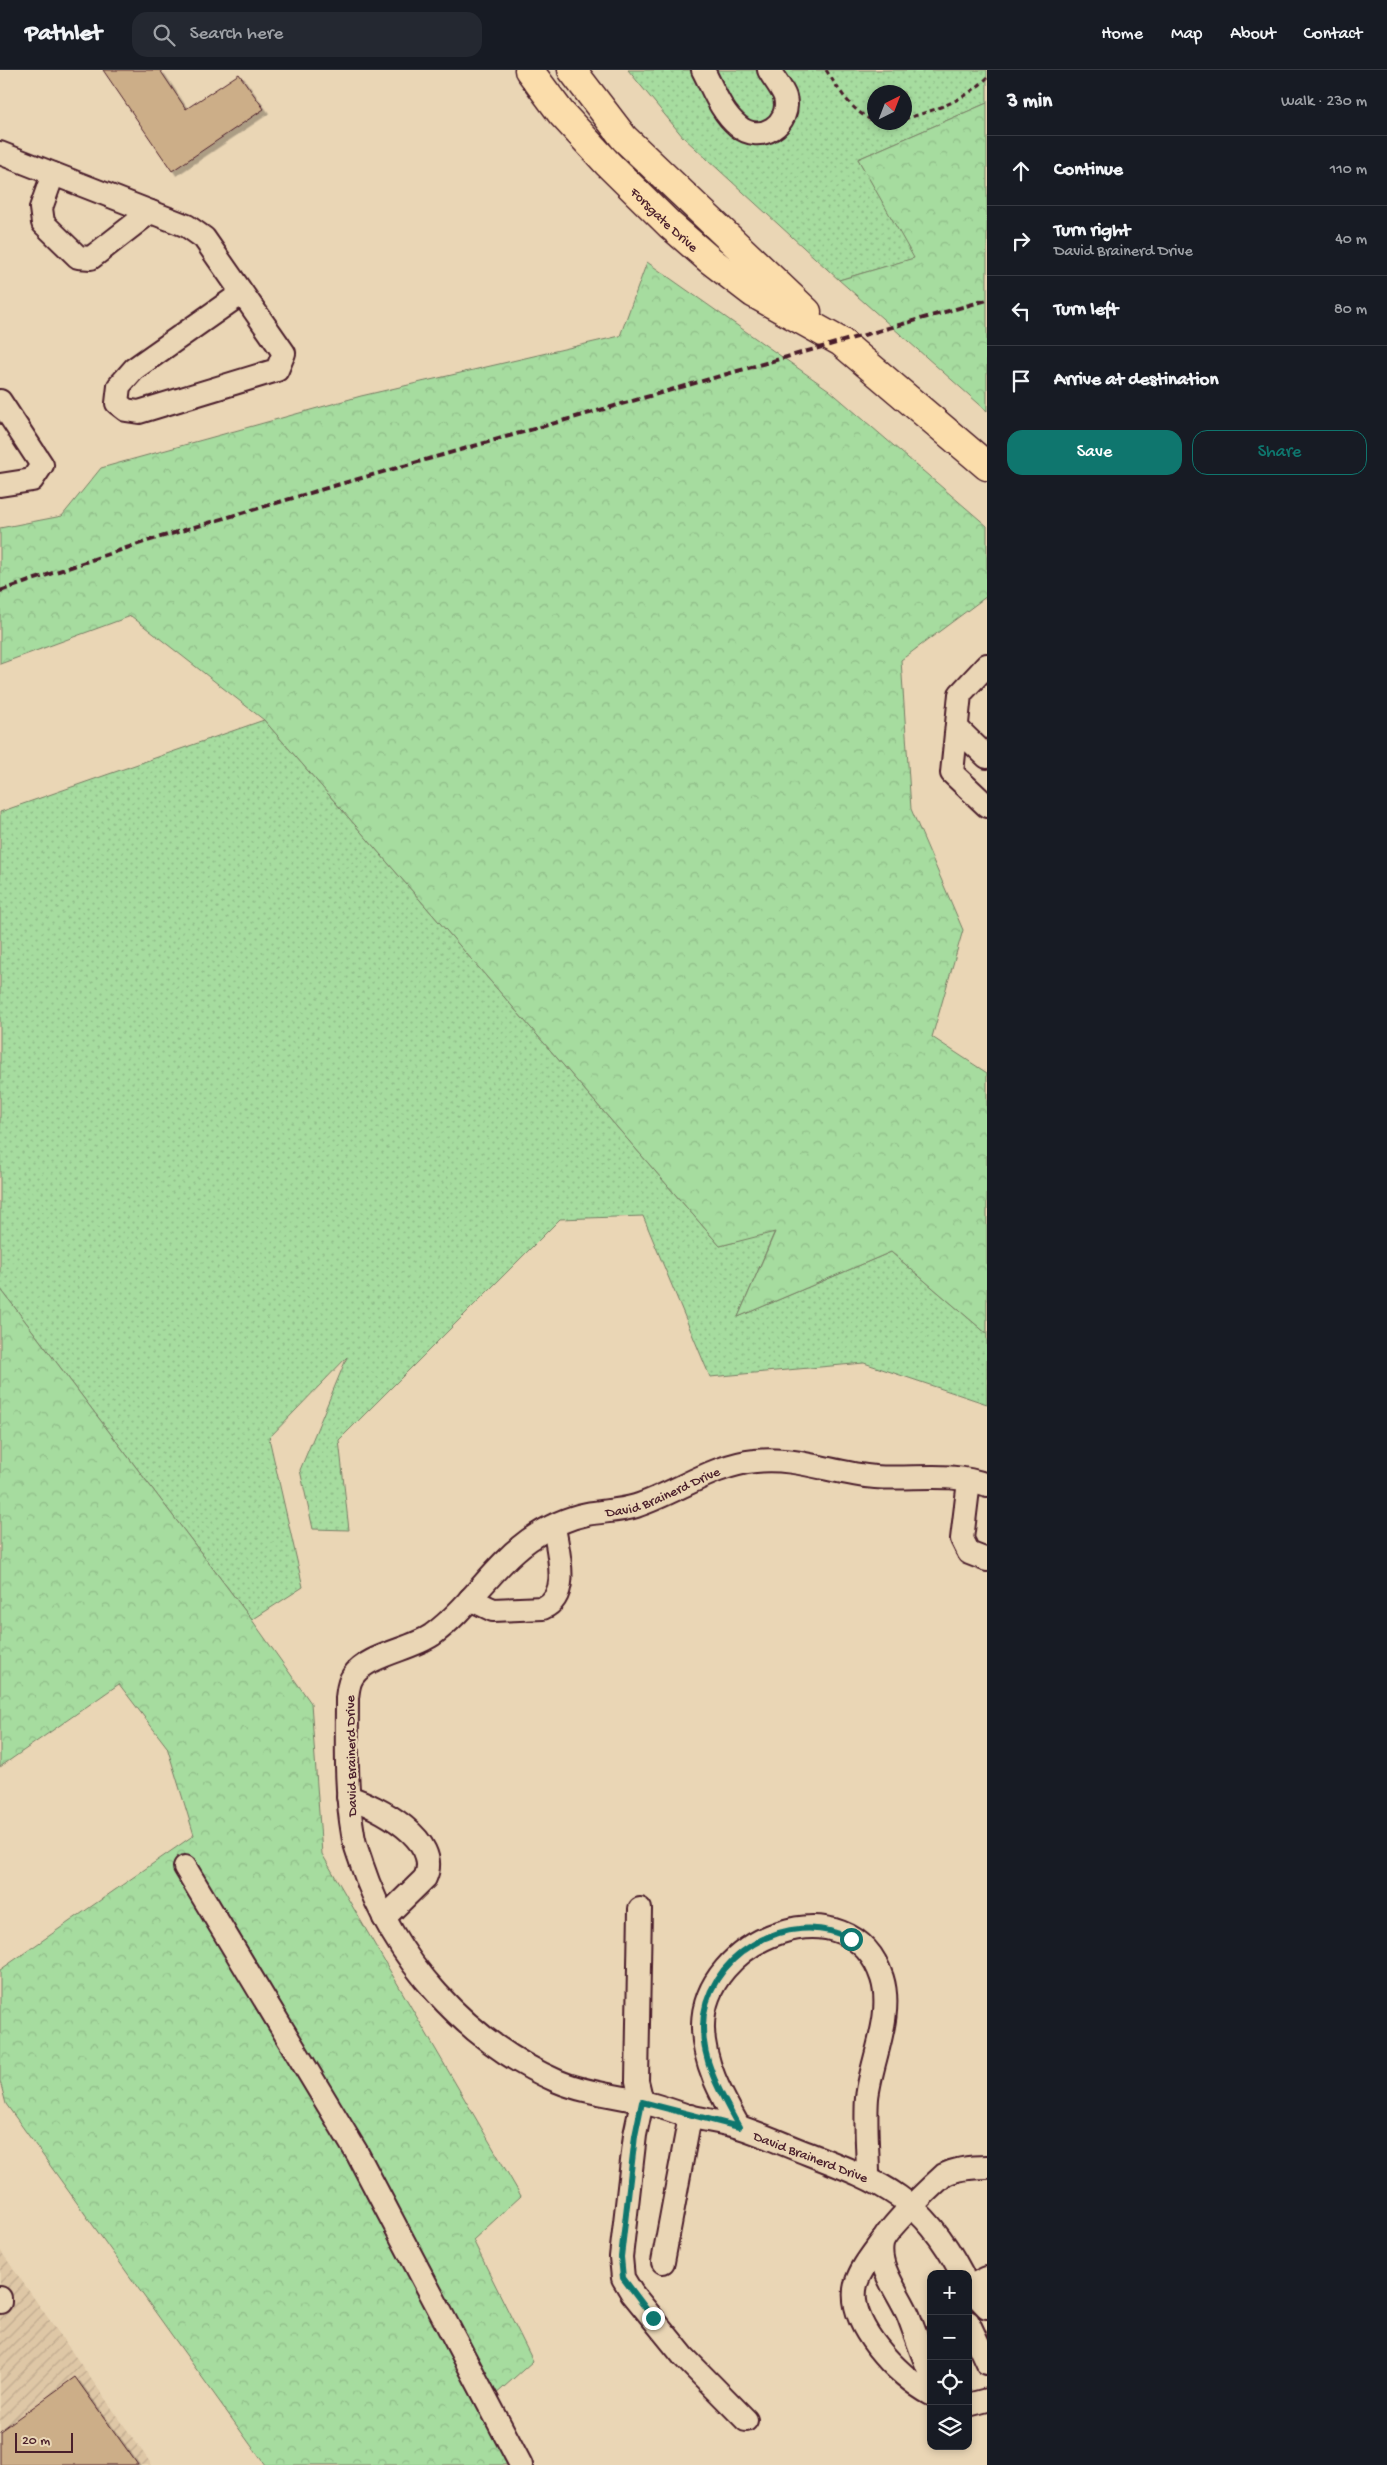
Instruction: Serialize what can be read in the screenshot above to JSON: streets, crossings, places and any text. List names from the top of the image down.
{
  "streets": {
    "main road": ["Forsgate Drive"],
    "street": ["David Brainerd Drive"]
  },
  "scale_bar": "20 m",
  "north": "top right",
  "page": {
    "header": "Pathlet",
    "search": "Search here",
    "nav": [
      "Home",
      "Map",
      "About",
      "Contact"
    ],
    "heading": ["3 min", "Walk · 230 m"],
    "list": [
      ["Continue", "110 m"],
      ["Turn right", "David Brainerd Drive", "40 m"],
      ["Turn left", "80 m"],
      "Arrive at destination"
    ],
    "buttons": ["Save", "Share"],
    "map_buttons": ["+", "−"],
    "scale": "20 m"
  }
}
